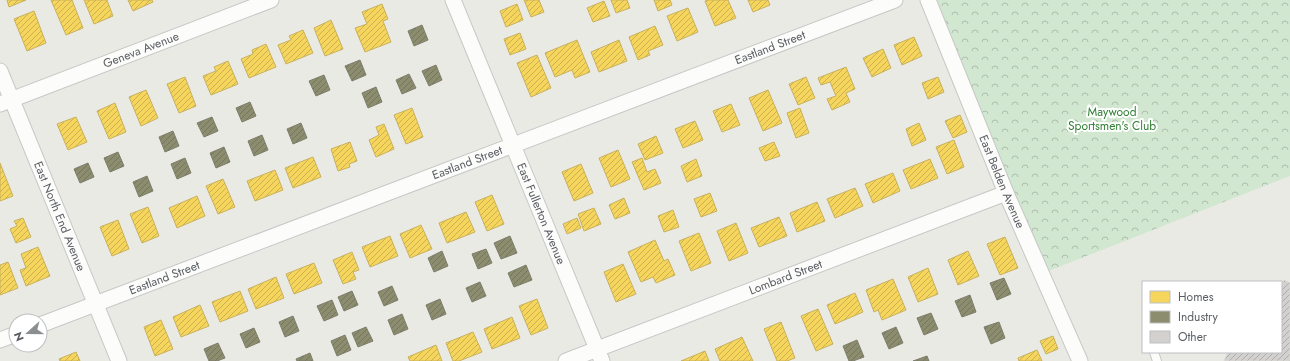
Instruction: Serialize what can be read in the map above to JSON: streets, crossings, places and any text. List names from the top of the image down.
{
  "streets": {
    "street": [
      "Eastland Street",
      "Geneva Avenue",
      "East Belden Avenue",
      "East Fullerton Avenue",
      "East North End Avenue",
      "Lombard Street"
    ]
  },
  "crossings": [
    ["Eastland Street", "East Fullerton Avenue"],
    ["Eastland Street", "East North End Avenue"],
    ["Geneva Avenue", "East North End Avenue"],
    ["East Belden Avenue", "Lombard Street"],
    ["East Fullerton Avenue", "Lombard Street"]
  ],
  "parks": ["Maywood Sportsmen's Club"],
  "legend": ["Homes", "Industry", "Other"],
  "north": "left"
}
